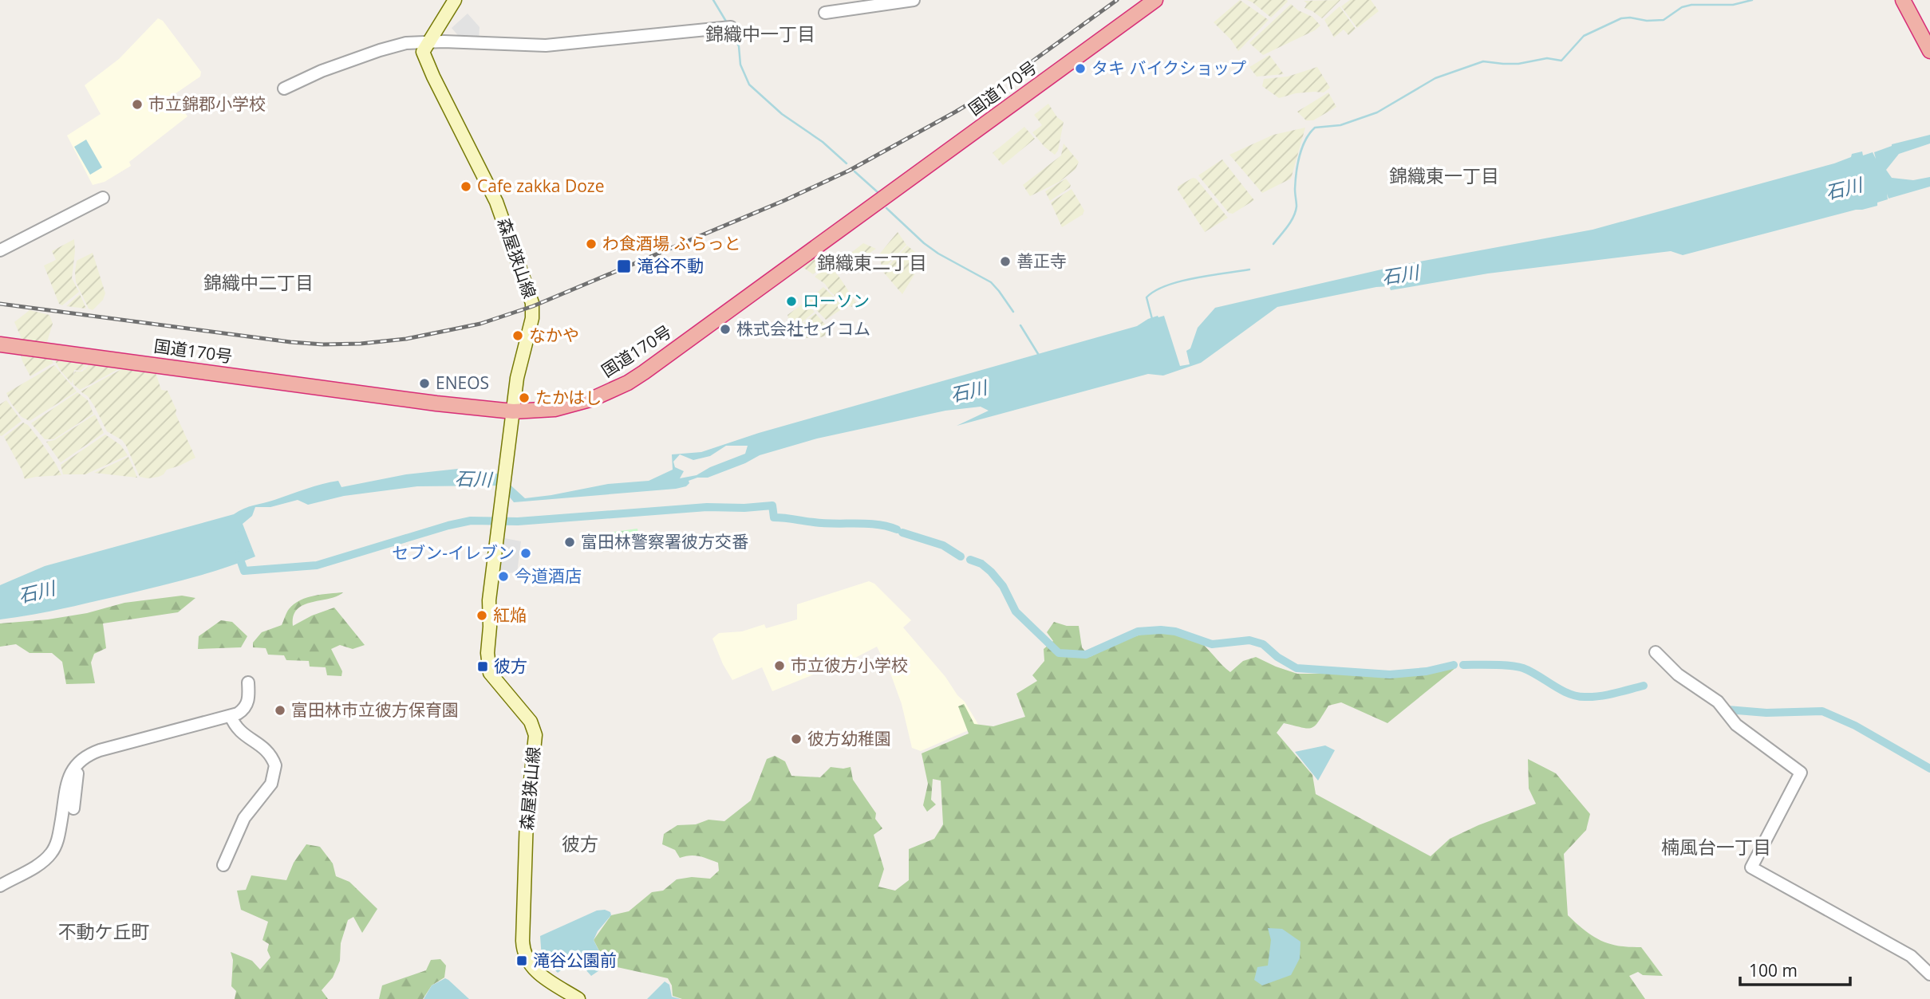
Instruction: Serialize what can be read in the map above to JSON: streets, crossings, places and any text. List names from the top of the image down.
{
  "streets": {
    "highway": ["国道170号"],
    "main road": ["森屋狭山線"]
  },
  "crossings": [
    ["国道170号", "森屋狭山線"]
  ],
  "districts": [
    "錦織中一丁目",
    "錦織東一丁目",
    "錦織東二丁目",
    "錦織中二丁目",
    "彼方",
    "楠風台一丁目",
    "不動ケ丘町"
  ],
  "water": ["石川"],
  "places": {
    "other": [
      "タキ バイクショップ",
      "市立錦郡小学校",
      "Cafe zakka Doze",
      "わ食酒場 ふらっと",
      "善正寺",
      "ローソン",
      "株式会社セイコム",
      "なかや",
      "ENEOS",
      "たかはし",
      "富田林警察署彼方交番",
      "セブン-イレブン",
      "今道酒店",
      "紅焔",
      "市立彼方小学校",
      "富田林市立彼方保育園",
      "彼方幼稚園"
    ],
    "transit": ["滝谷不動", "彼方", "滝谷公園前"]
  },
  "scale_bar": "100 m"
}
